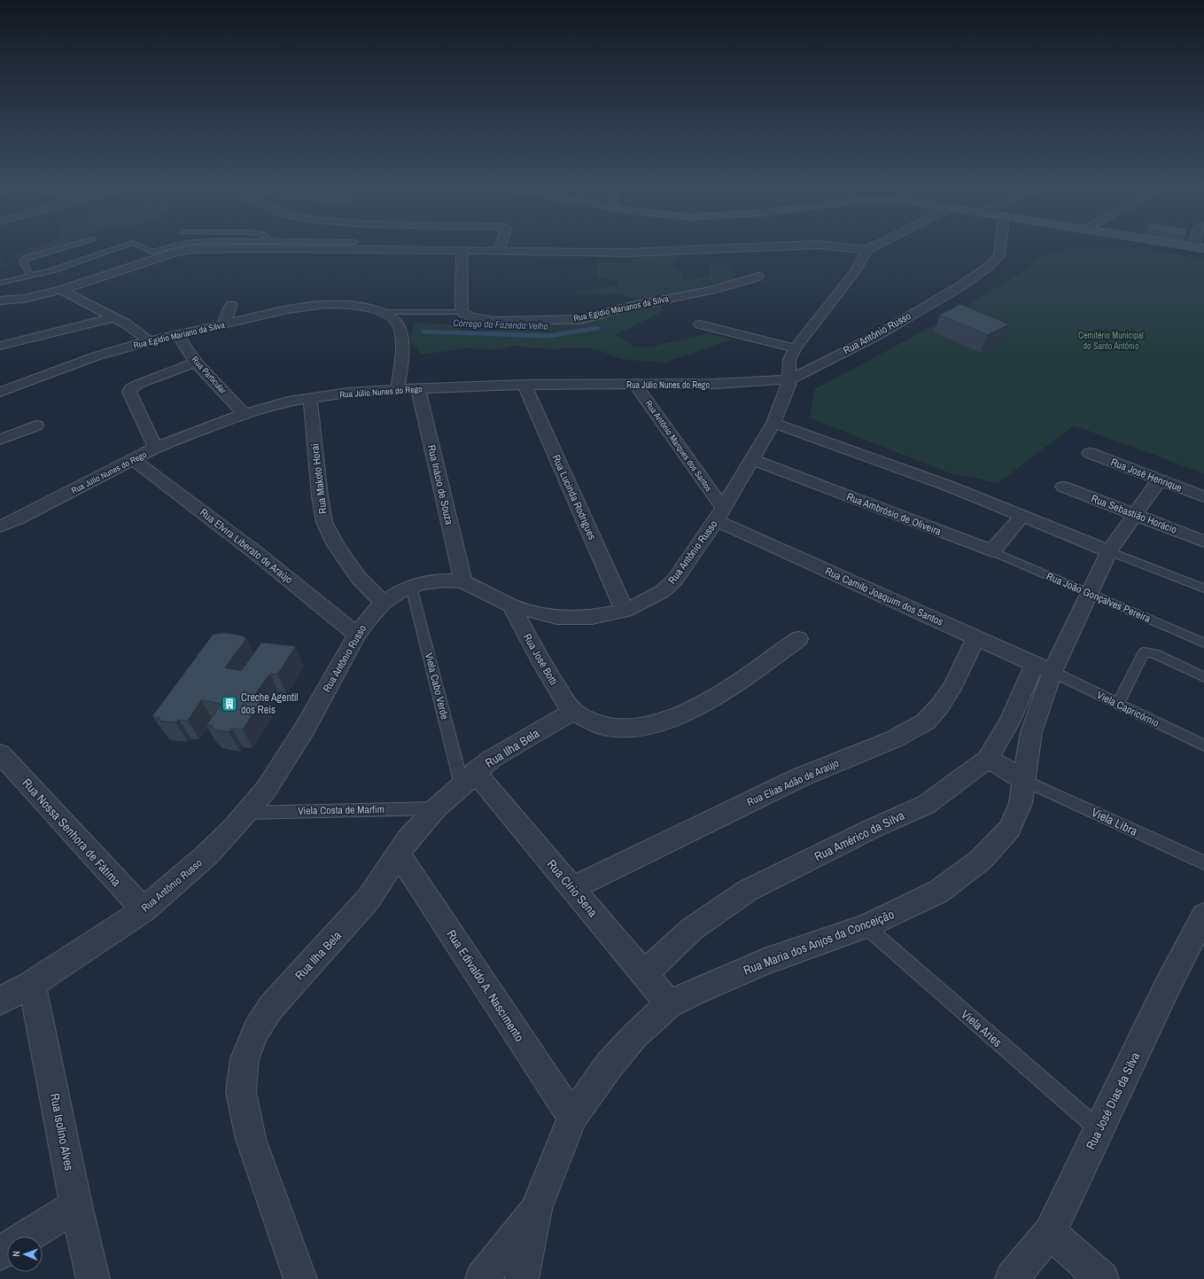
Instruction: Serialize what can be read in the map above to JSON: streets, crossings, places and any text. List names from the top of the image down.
{
  "streets": {
    "street": [
      "Rua Egídio Marianos da Silva",
      "Rua Antônio Russo",
      "Rua Egídio Mariano da Silva",
      "Rua Particular",
      "Rua Júlio Nunes do Rego",
      "Rua Antônio Marques dos Santos",
      "Rua José Henrique",
      "Rua Makoto Horai",
      "Rua Inácio de Souza",
      "Rua Lucinda Rodrigues",
      "Rua Ambrósio de Oliveira",
      "Rua Sebastião Horácio",
      "Rua Elvira Liberato de Araújo",
      "Rua Camilo Joaquim dos Santos",
      "Rua José Botti",
      "Rua Ilha Bela",
      "Rua Elias Adão de Araújo",
      "Rua Nossa Senhora de Fátima",
      "Rua Américo da Silva",
      "Rua Círio Sena",
      "Rua Maria dos Anjos da Conceição",
      "Rua Edivaldo A. Nascimento",
      "Rua José Dias da Silva",
      "Rua Isolino Alves"
    ],
    "lane": [
      "Rua João Gonçalves Pereira",
      "Viela Cabo Verde",
      "Viela Capricórnio",
      "Viela Costa de Marfim",
      "Viela Libra",
      "Viela Aries"
    ]
  },
  "crossings": [
    ["Rua Antônio Russo", "Rua Júlio Nunes do Rego"],
    ["Rua Antônio Russo", "Rua Antônio Marques dos Santos"],
    ["Rua Antônio Russo", "Rua Makoto Horai"],
    ["Rua Antônio Russo", "Rua Inácio de Souza"],
    ["Rua Antônio Russo", "Rua Lucinda Rodrigues"],
    ["Rua Antônio Russo", "Rua Ambrósio de Oliveira"],
    ["Rua Antônio Russo", "Rua Elvira Liberato de Araújo"],
    ["Rua Antônio Russo", "Rua Camilo Joaquim dos Santos"],
    ["Rua Antônio Russo", "Rua José Botti"],
    ["Rua Antônio Russo", "Viela Cabo Verde"],
    ["Rua Antônio Russo", "Viela Costa de Marfim"],
    ["Rua Antônio Russo", "Rua Nossa Senhora de Fátima"],
    ["Rua Antônio Russo", "Rua Isolino Alves"],
    ["Rua Egídio Mariano da Silva", "Rua Particular"],
    ["Rua Particular", "Rua Júlio Nunes do Rego"],
    ["Rua Júlio Nunes do Rego", "Rua Antônio Marques dos Santos"],
    ["Rua Júlio Nunes do Rego", "Rua Makoto Horai"],
    ["Rua Júlio Nunes do Rego", "Rua Inácio de Souza"],
    ["Rua Júlio Nunes do Rego", "Rua Lucinda Rodrigues"],
    ["Rua Júlio Nunes do Rego", "Rua Elvira Liberato de Araújo"],
    ["Rua Antônio Marques dos Santos", "Rua Camilo Joaquim dos Santos"],
    ["Rua José Henrique", "Rua Maria dos Anjos da Conceição"],
    ["Rua Ambrósio de Oliveira", "Rua João Gonçalves Pereira"],
    ["Rua Sebastião Horácio", "Rua Maria dos Anjos da Conceição"],
    ["Rua Camilo Joaquim dos Santos", "Viela Capricórnio"],
    ["Rua Camilo Joaquim dos Santos", "Rua Elias Adão de Araújo"],
    ["Rua Camilo Joaquim dos Santos", "Rua Américo da Silva"],
    ["Rua Camilo Joaquim dos Santos", "Rua Maria dos Anjos da Conceição"],
    ["Rua João Gonçalves Pereira", "Rua Maria dos Anjos da Conceição"],
    ["Rua José Botti", "Rua Ilha Bela"],
    ["Viela Cabo Verde", "Rua Ilha Bela"],
    ["Viela Cabo Verde", "Rua Círio Sena"],
    ["Viela Capricórnio", "Rua Américo da Silva"],
    ["Viela Capricórnio", "Rua Maria dos Anjos da Conceição"],
    ["Rua Ilha Bela", "Viela Costa de Marfim"],
    ["Rua Ilha Bela", "Rua Círio Sena"],
    ["Rua Ilha Bela", "Rua Edivaldo A. Nascimento"],
    ["Rua Elias Adão de Araújo", "Rua Círio Sena"],
    ["Viela Libra", "Rua Maria dos Anjos da Conceição"],
    ["Rua Américo da Silva", "Rua Círio Sena"],
    ["Rua Américo da Silva", "Rua Maria dos Anjos da Conceição"],
    ["Rua Círio Sena", "Rua Maria dos Anjos da Conceição"],
    ["Rua Maria dos Anjos da Conceição", "Rua Edivaldo A. Nascimento"],
    ["Rua Maria dos Anjos da Conceição", "Viela Aries"],
    ["Viela Aries", "Rua José Dias da Silva"]
  ],
  "water": ["Córrego da Fazenda Velha"],
  "parks": ["Cemitério Municipal do Santo Antônio"],
  "places": {
    "building": ["Creche Agentil dos Reis"]
  },
  "north": "left"
}
